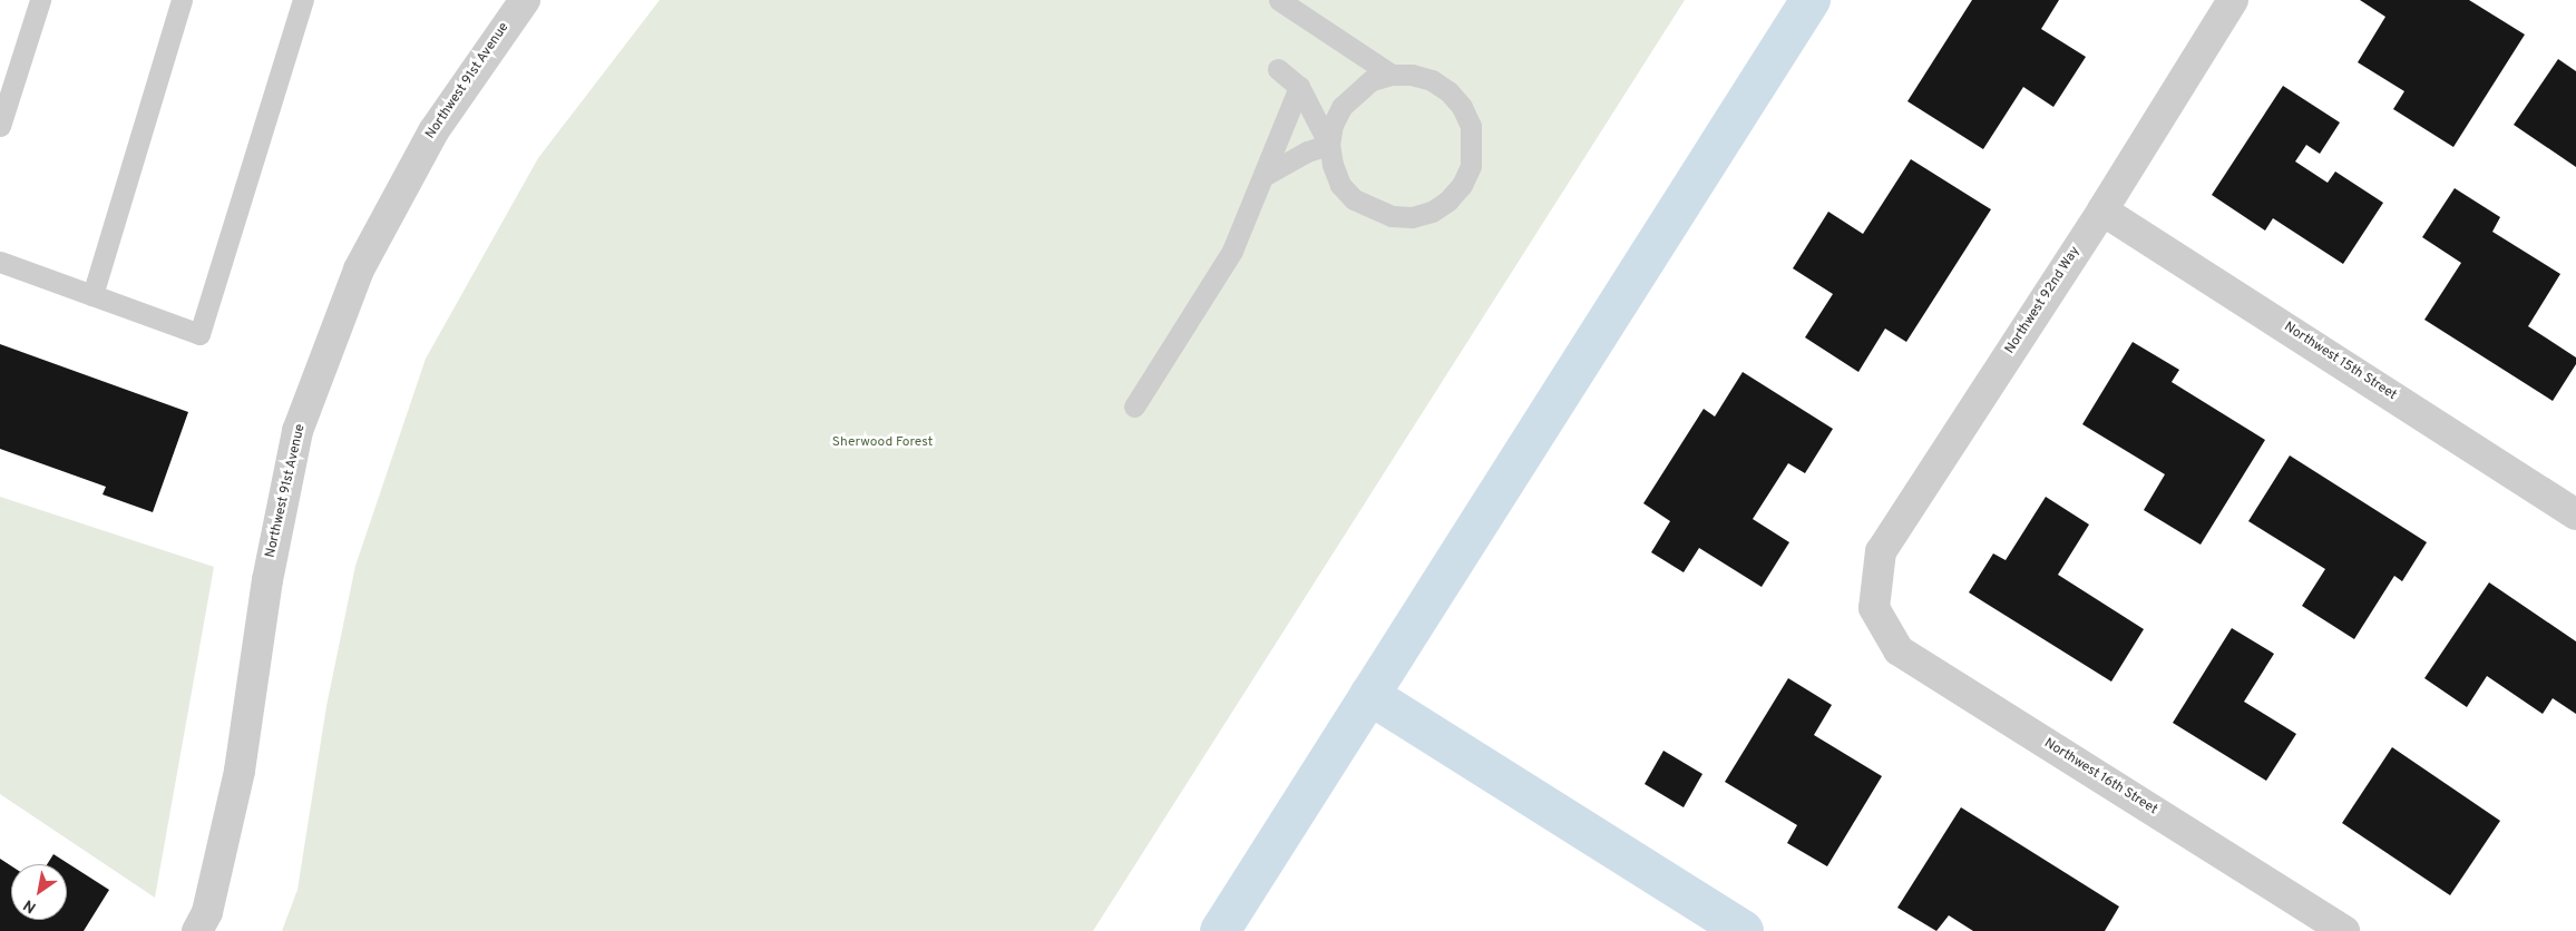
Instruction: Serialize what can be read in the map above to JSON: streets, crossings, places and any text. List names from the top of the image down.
{
  "streets": {
    "street": [
      "Northwest 91st Avenue",
      "Northwest 92nd Way",
      "Northwest 15th Street",
      "Northwest 16th Street"
    ]
  },
  "crossings": [
    ["Northwest 92nd Way", "Northwest 15th Street"],
    ["Northwest 92nd Way", "Northwest 16th Street"]
  ],
  "parks": ["Sherwood Forest"],
  "north": "bottom left"
}
